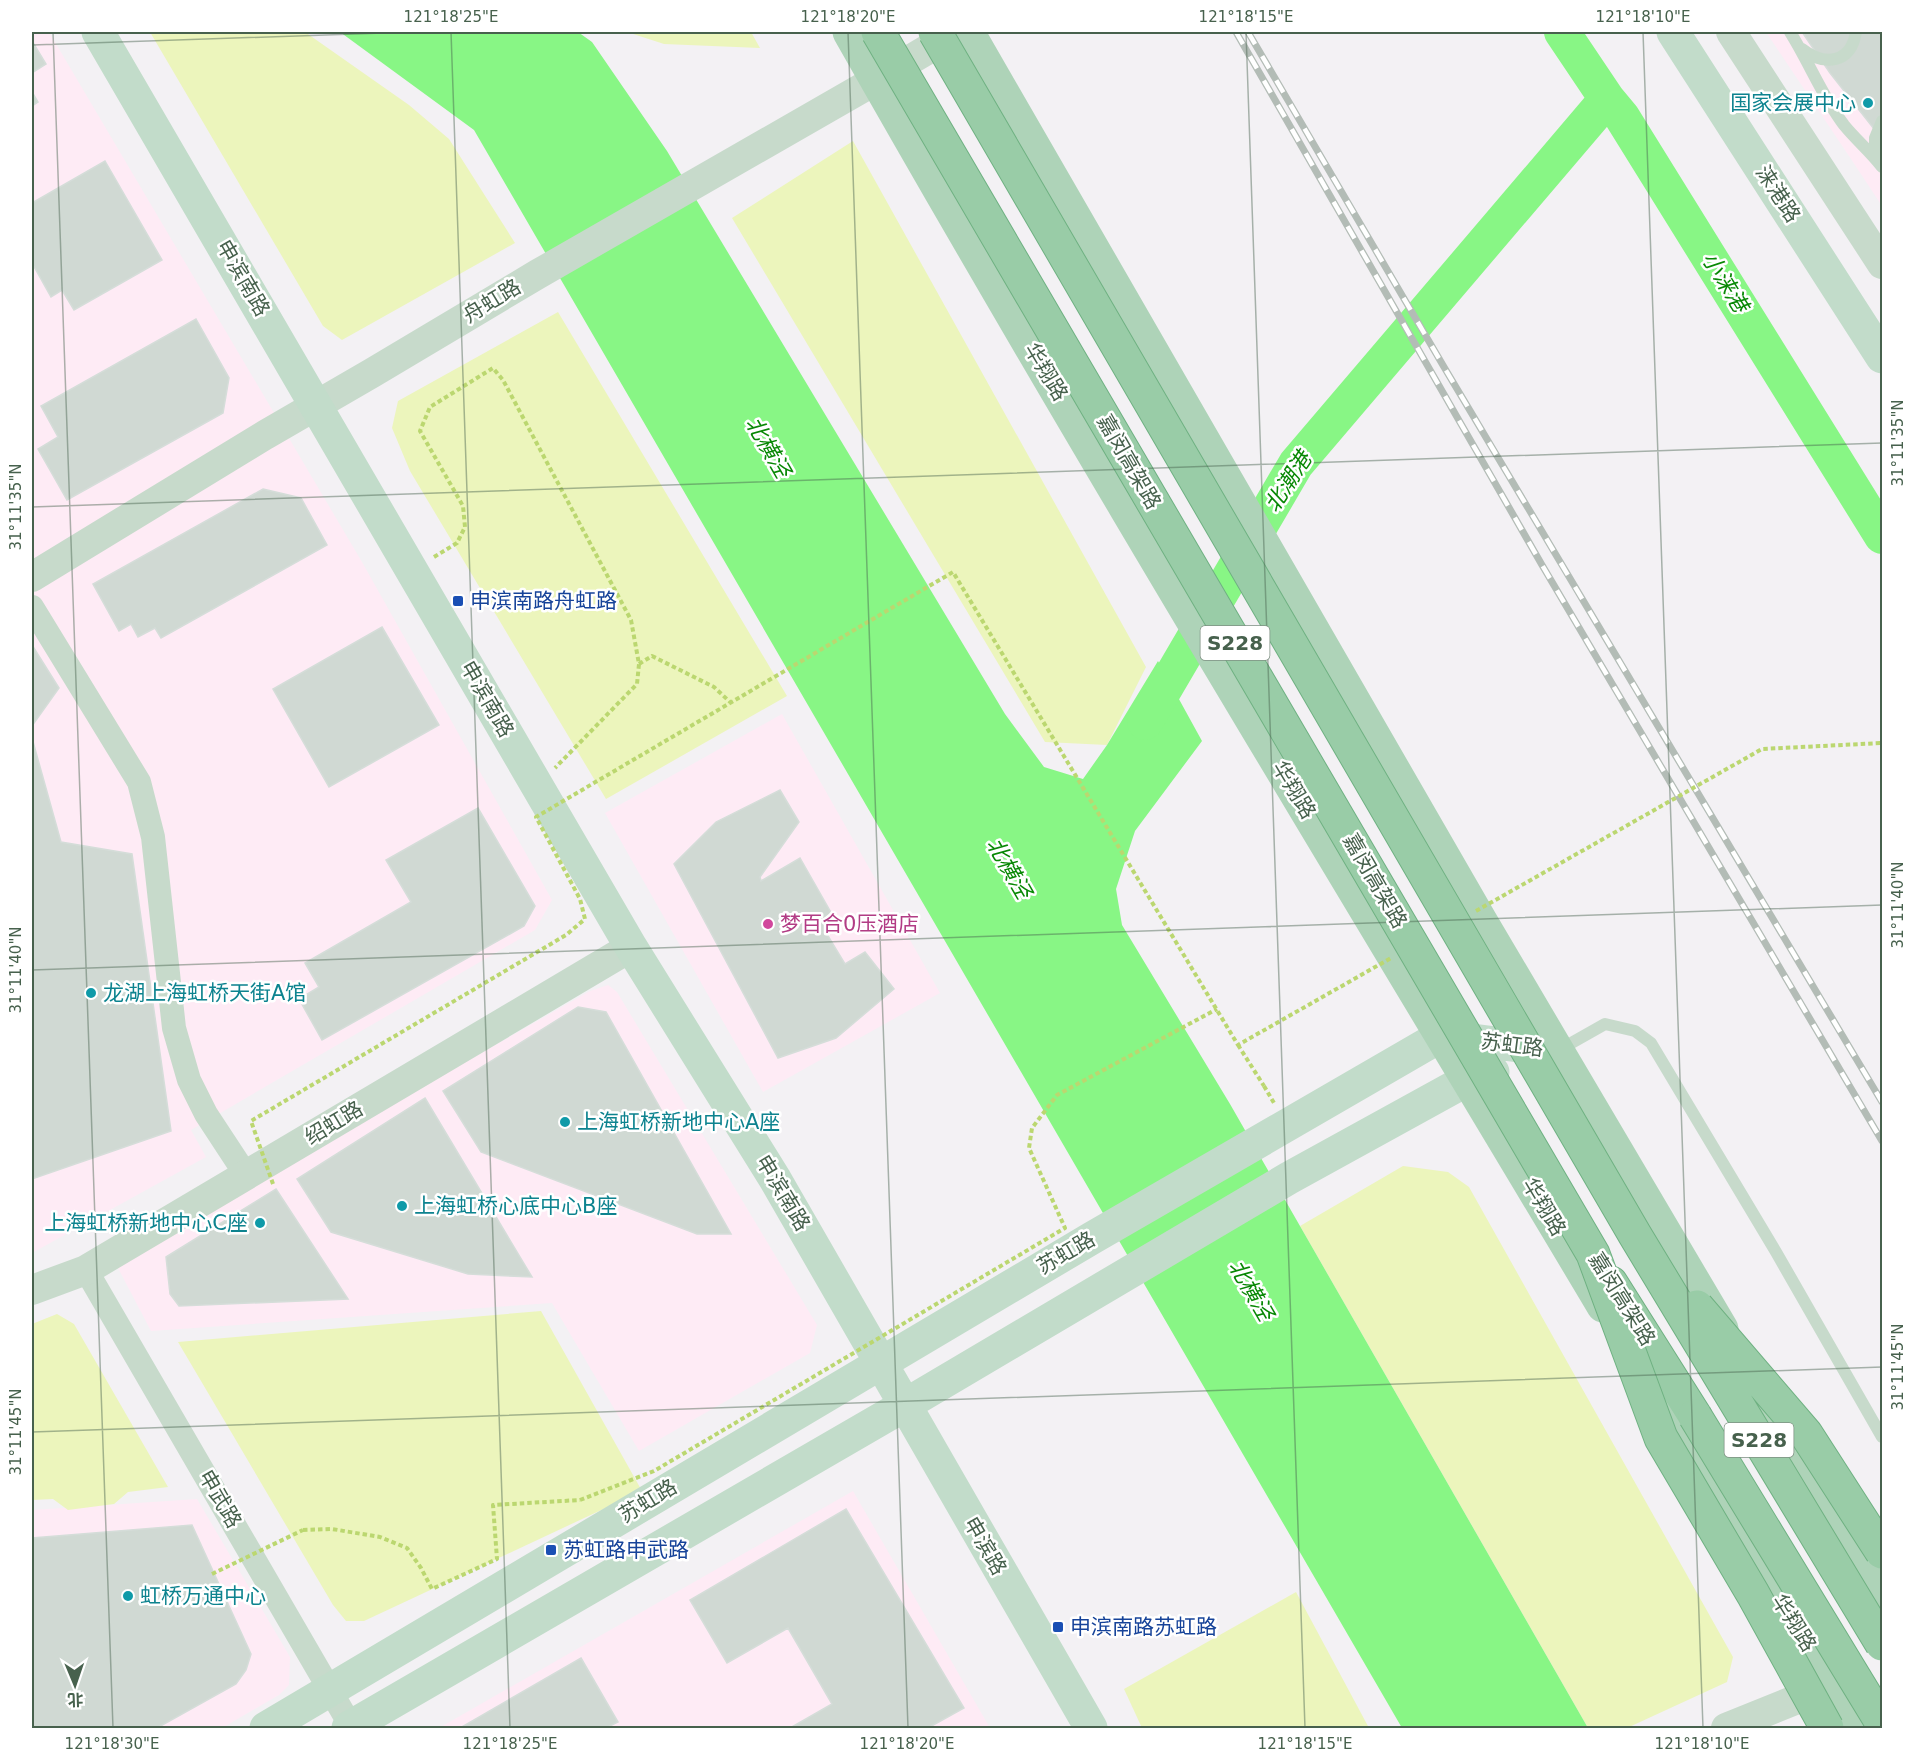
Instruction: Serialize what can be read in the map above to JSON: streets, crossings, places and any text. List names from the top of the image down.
{
  "streets": {
    "highway": ["嘉闵高架路", "S228"],
    "main road": [
      "涞港路",
      "申滨南路",
      "华翔路",
      "苏虹路",
      "申滨路"
    ],
    "street": ["舟虹路", "绍虹路", "申武路"]
  },
  "crossings": [
    ["申滨南路", "舟虹路"],
    ["申滨南路", "苏虹路"],
    ["申滨南路", "绍虹路"],
    ["申滨南路", "申滨路"],
    ["舟虹路", "华翔路"],
    ["华翔路", "苏虹路"],
    ["苏虹路", "申武路"],
    ["苏虹路", "申滨路"],
    ["绍虹路", "申武路"]
  ],
  "water": ["小涞港", "北横泾", "北潮港"],
  "places": {
    "other": [
      "国家会展中心",
      "梦百合0压酒店",
      "龙湖上海虹桥天街A馆",
      "上海虹桥新地中心A座",
      "上海虹桥心底中心B座",
      "上海虹桥新地中心C座",
      "虹桥万通中心"
    ],
    "transit": ["申滨南路舟虹路", "苏虹路申武路", "申滨南路苏虹路"]
  },
  "north": "bottom",
  "coordinates": [
    "121°18'25\"E",
    "121°18'20\"E",
    "121°18'15\"E",
    "121°18'10\"E",
    "31°11'35\"N",
    "31°11'40\"N",
    "31°11'45\"N",
    "121°18'30\"E"
  ]
}
